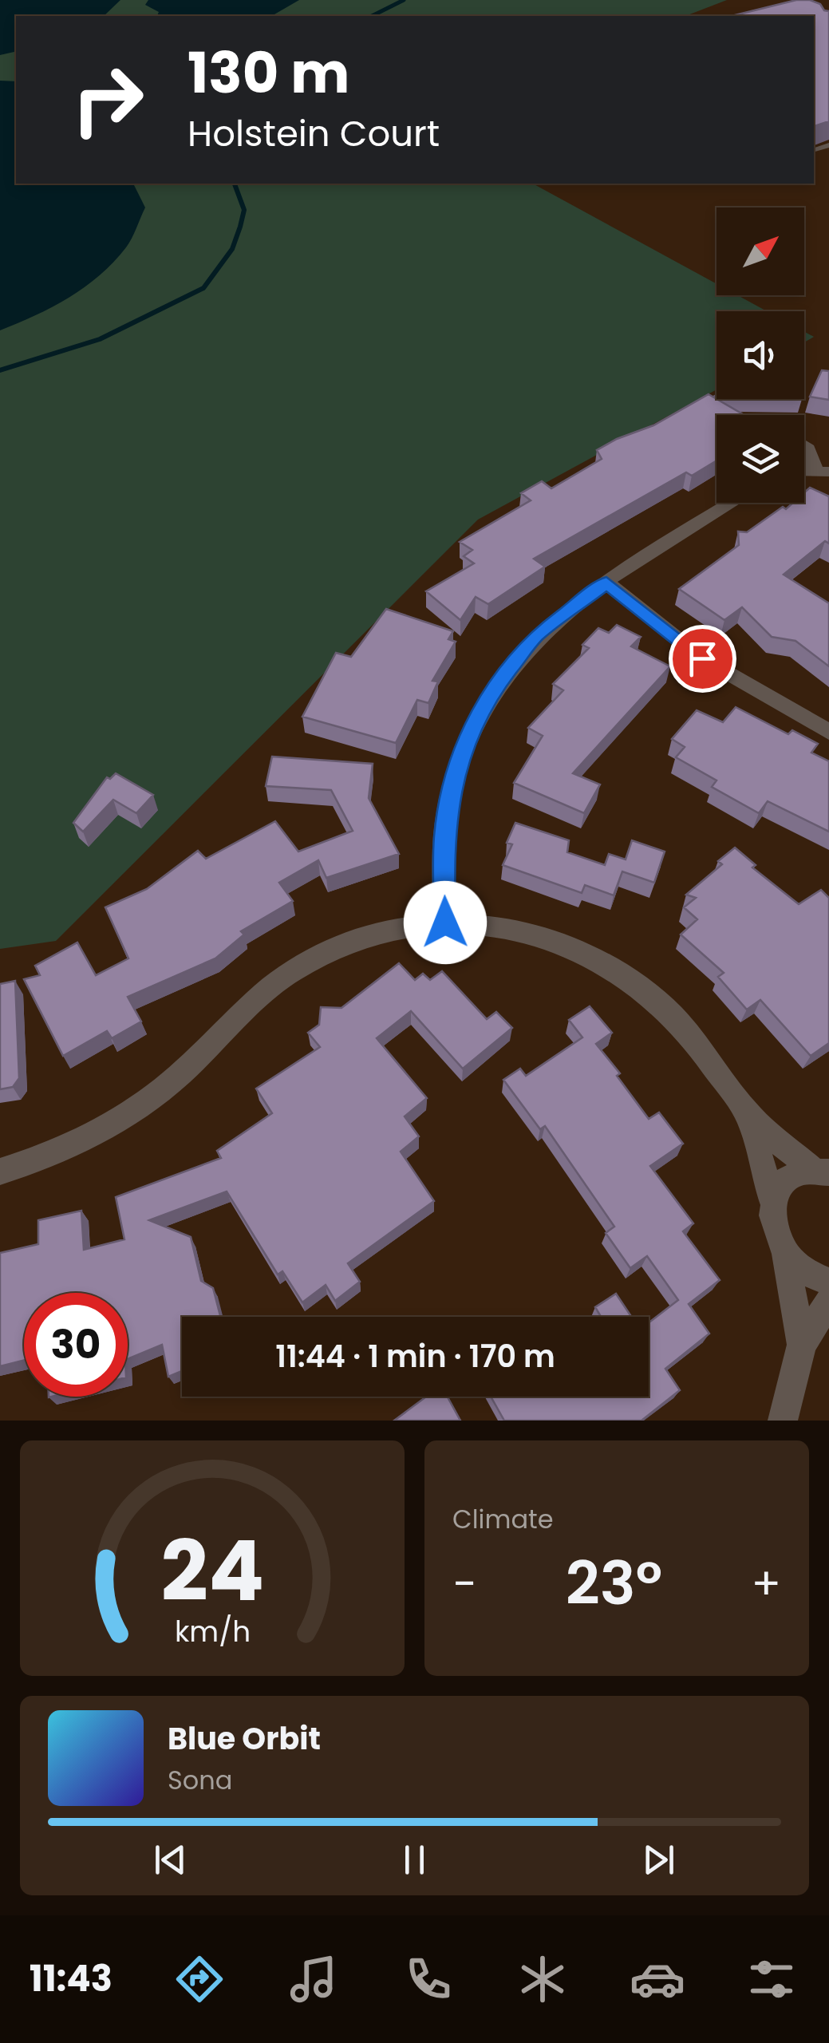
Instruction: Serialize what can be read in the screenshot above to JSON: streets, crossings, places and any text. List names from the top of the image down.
{
  "north": "top right",
  "page": {
    "turn": ["130 m", "Holstein Court"],
    "limit": "30",
    "trip": "11:44 · 1 min · 170 m",
    "tile": "Climate",
    "heat": ["−", "23°", "+"],
    "song": ["Blue Orbit", "Sona"],
    "tabs": "11:43",
    "gauge": ["24", "km/h"]
  }
}
